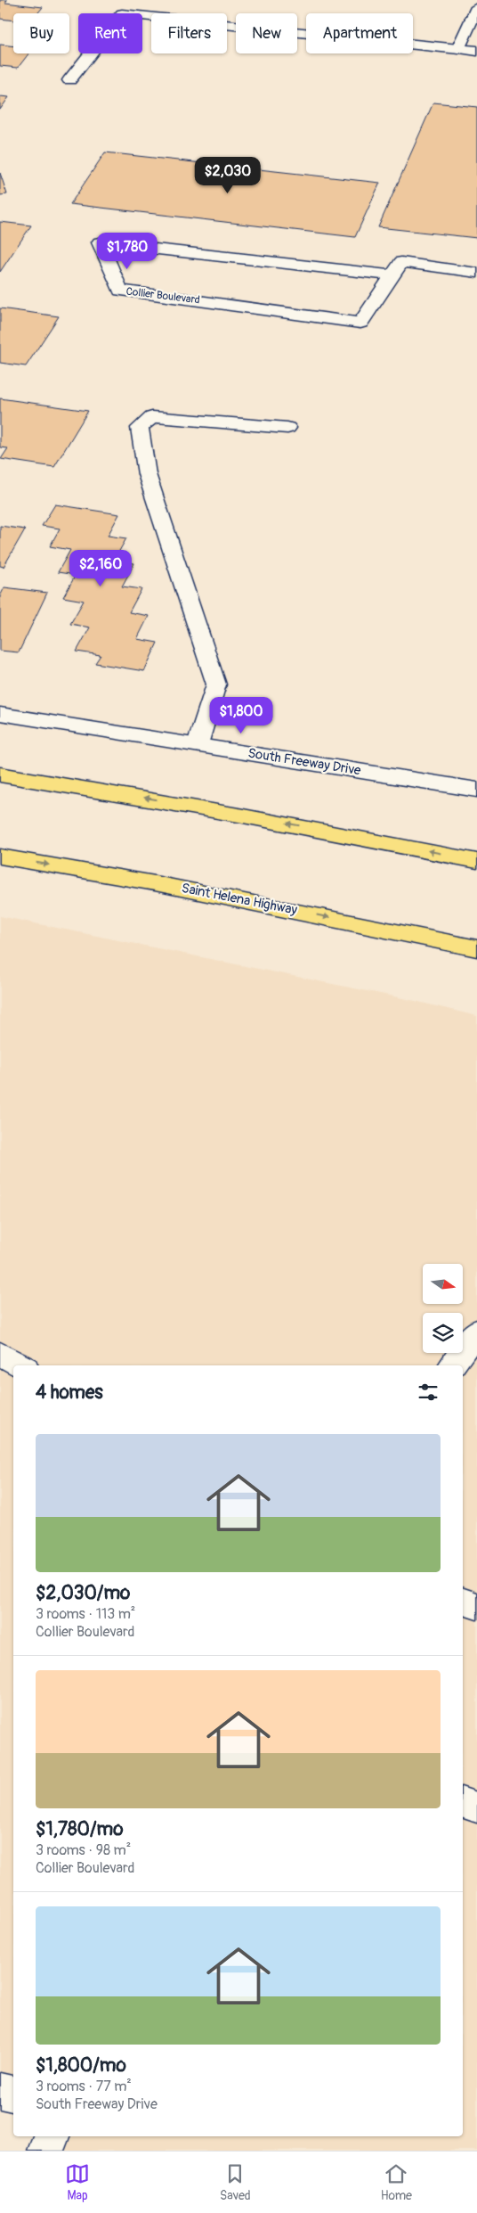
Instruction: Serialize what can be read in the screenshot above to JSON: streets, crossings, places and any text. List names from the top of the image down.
{
  "streets": {
    "highway": ["Saint Helena Highway"],
    "street": ["Collier Boulevard", "South Freeway Drive"]
  },
  "north": "right",
  "page": {
    "chip": [
      "Buy",
      "Rent",
      "Filters",
      "New",
      "Apartment"
    ],
    "price": [
      "$2,030",
      "$1,780",
      "$2,160",
      "$1,800"
    ],
    "heading": "4 homes",
    "list": [
      {
        "name": "$2,030/mo",
        "note": "3 rooms · 113 m² · Collier Boulevard"
      },
      {
        "name": "$1,780/mo",
        "note": "3 rooms · 98 m² · Collier Boulevard"
      },
      {
        "name": "$1,800/mo",
        "note": "3 rooms · 77 m² · South Freeway Drive"
      }
    ],
    "tabs": ["Map", "Saved", "Home"]
  }
}
